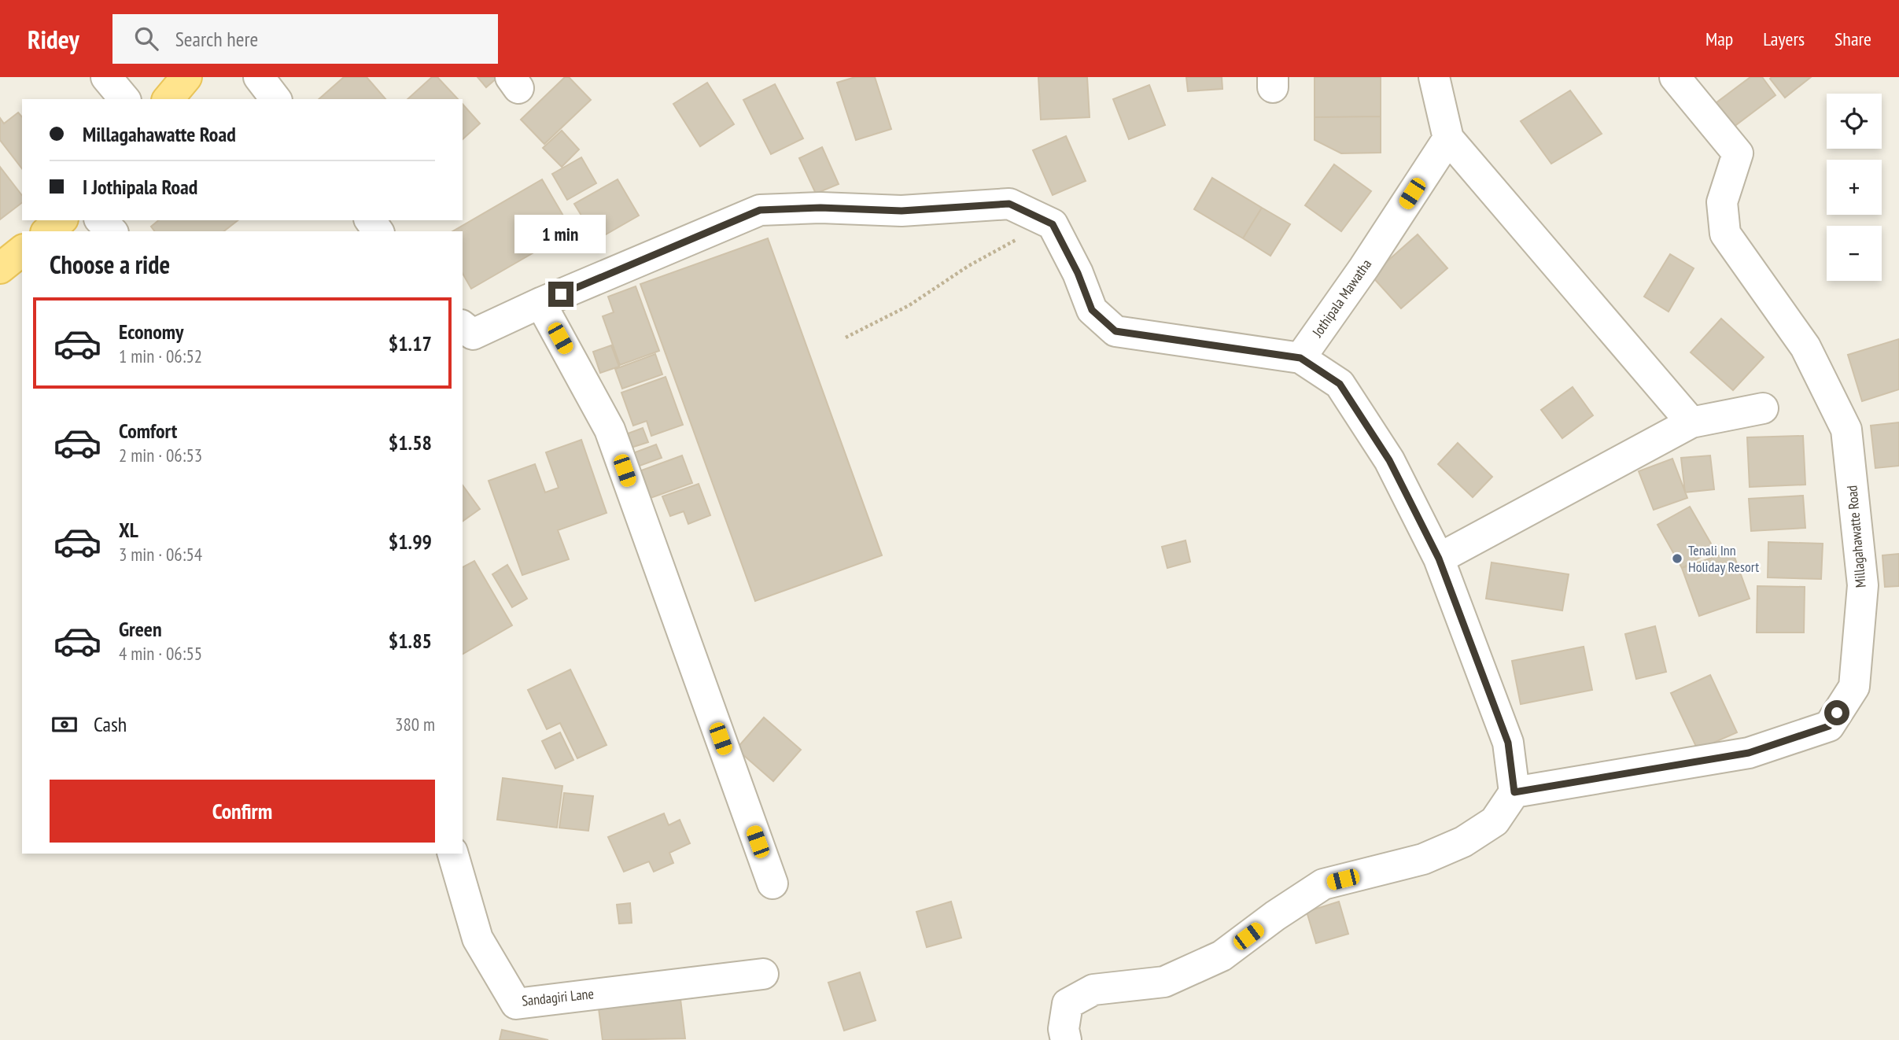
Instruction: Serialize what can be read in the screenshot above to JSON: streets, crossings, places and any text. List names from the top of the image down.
{
  "streets": {
    "street": ["Jothipala Mawatha", "Millagahawatte Road", "Sandagiri Lane"]
  },
  "places": ["Tenali Inn Holiday Resort"],
  "page": {
    "header": "Ridey",
    "search": "Search here",
    "nav": ["Map", "Layers", "Share"],
    "map_buttons": ["+", "−"],
    "banner": ["Millagahawatte Road", "I Jothipala Road"],
    "bubble": "1 min",
    "heading": "Choose a ride",
    "list": [
      {
        "name": "Economy",
        "note": "1 min · 06:52",
        "value": "$1.17"
      },
      {
        "name": "Comfort",
        "note": "2 min · 06:53",
        "value": "$1.58"
      },
      {
        "name": "XL",
        "note": "3 min · 06:54",
        "value": "$1.99"
      },
      {
        "name": "Green",
        "note": "4 min · 06:55",
        "value": "$1.85"
      }
    ],
    "pay": ["Cash", "380 m"],
    "buttons": "Confirm"
  }
}
